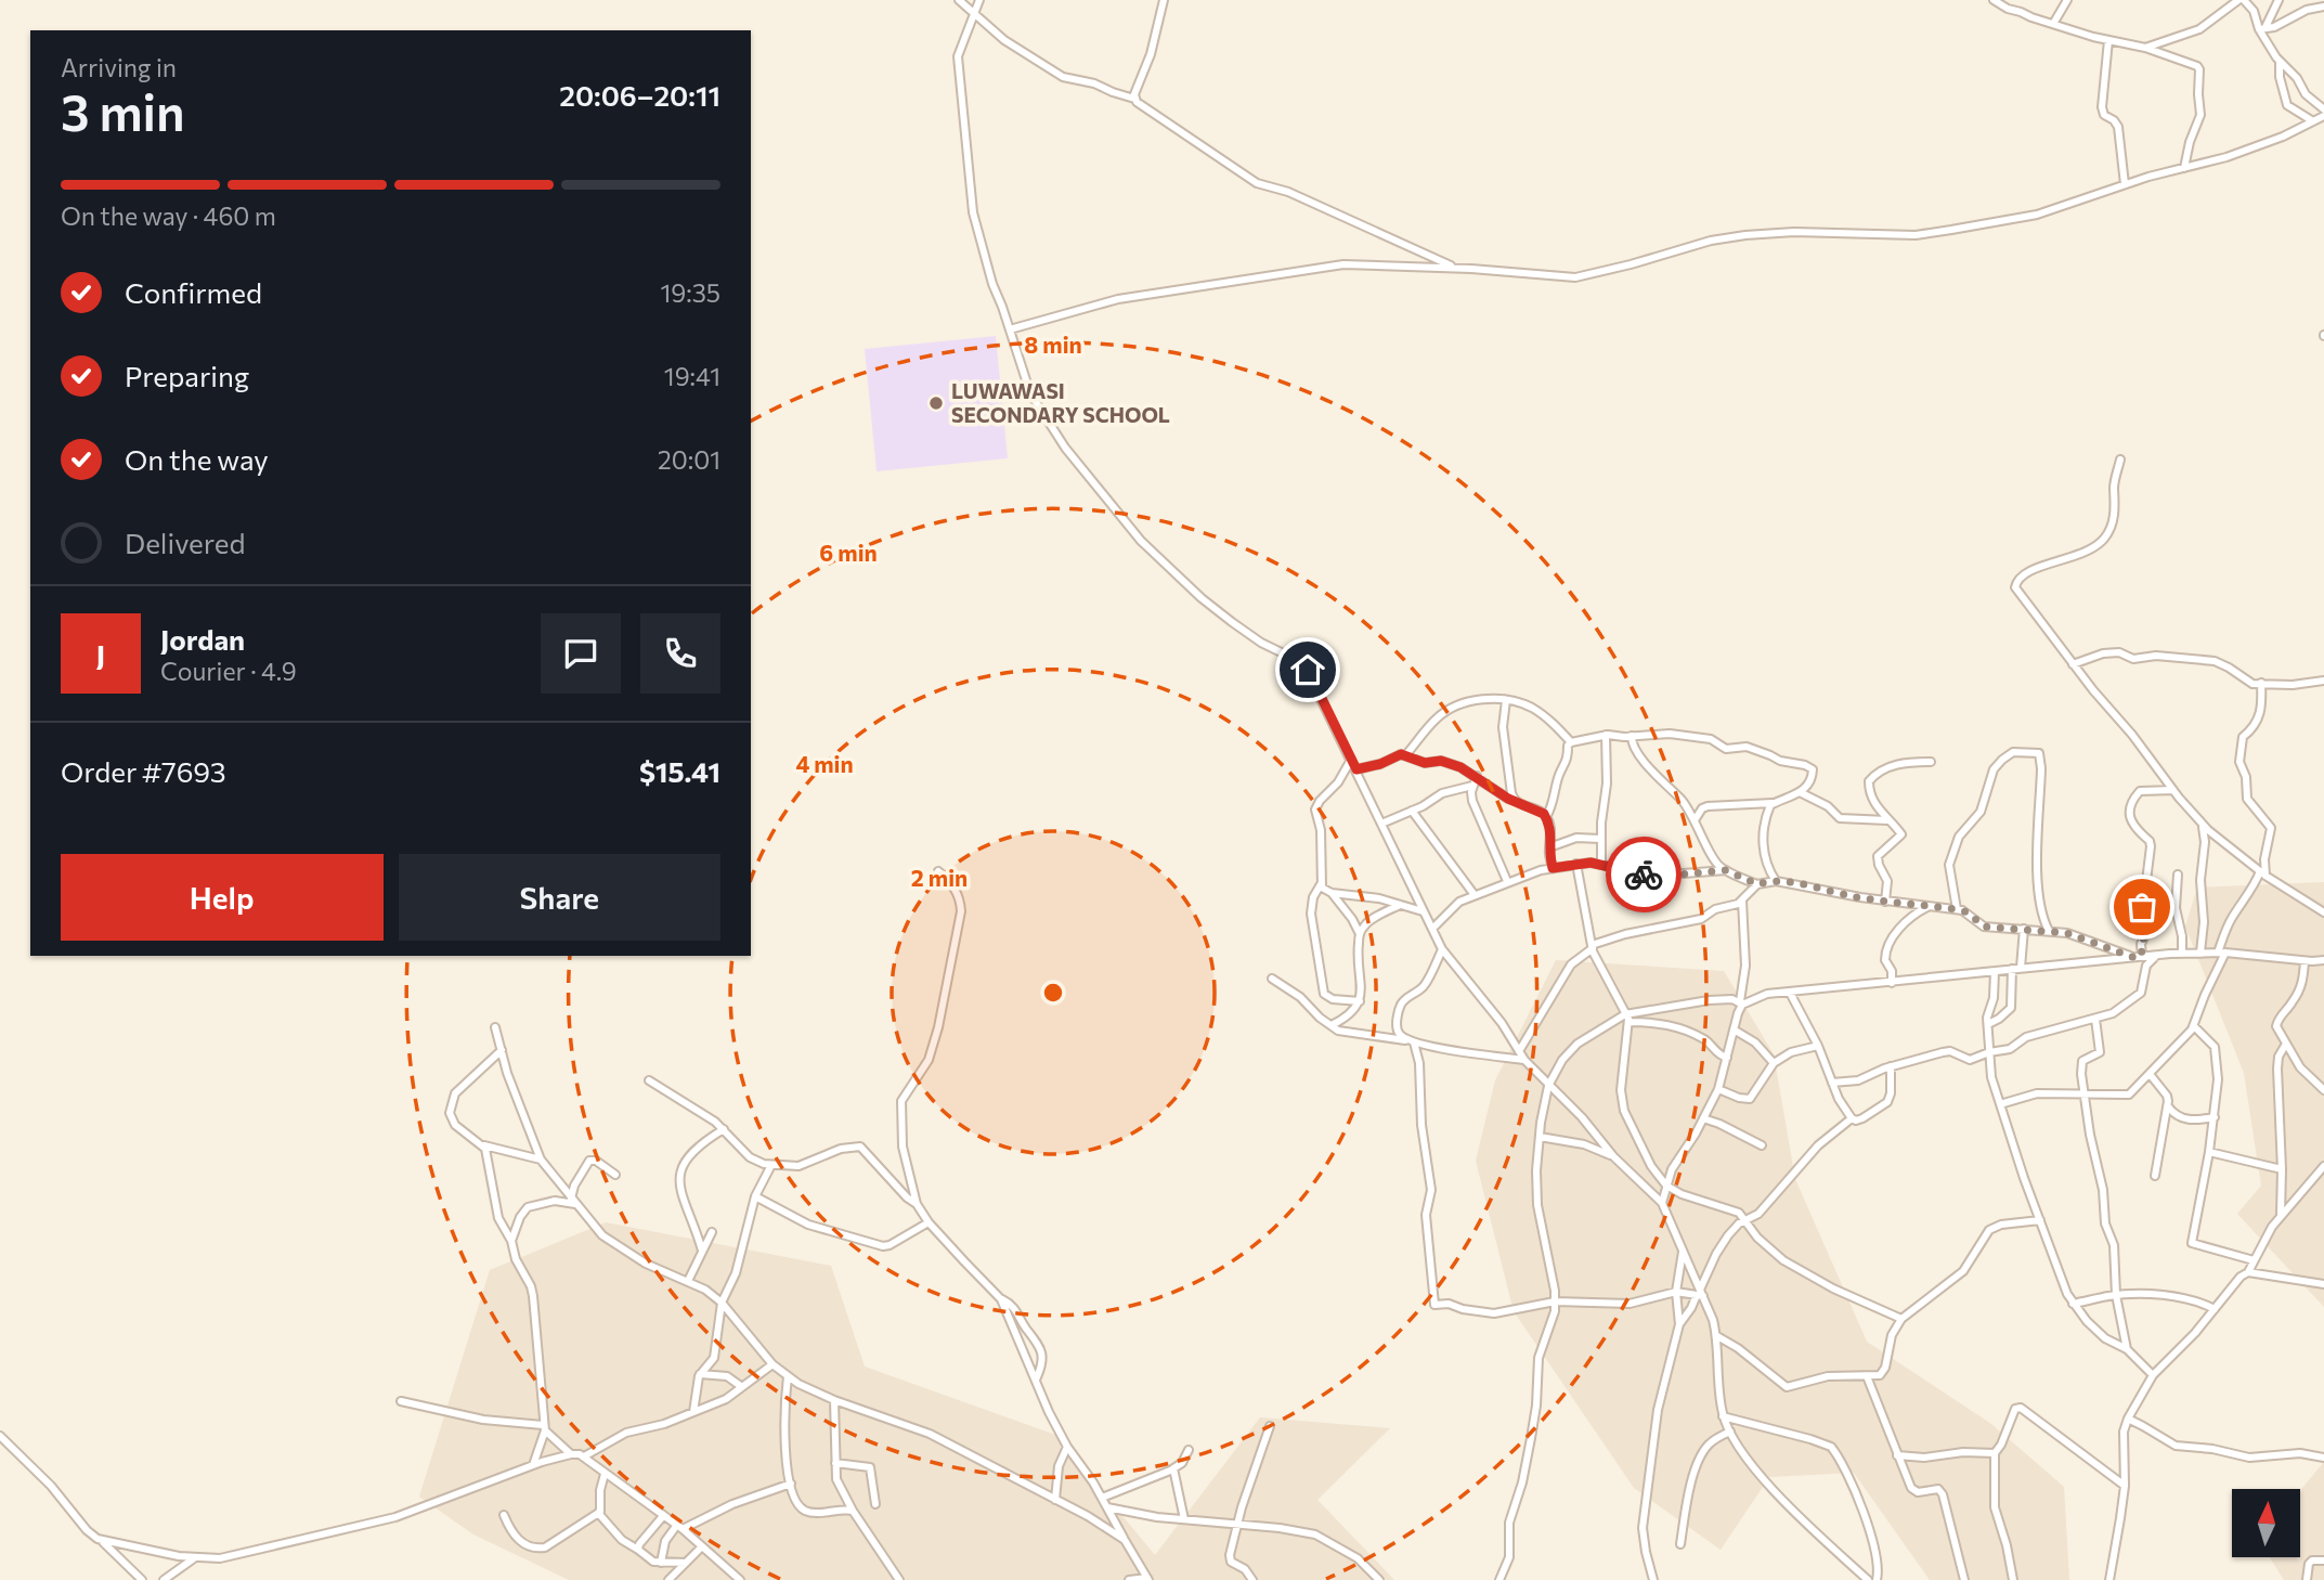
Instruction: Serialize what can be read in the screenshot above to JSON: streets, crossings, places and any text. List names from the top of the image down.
{
  "places": ["LUWAWASI SECONDARY SCHOOL"],
  "north": "top",
  "page": {
    "heading": ["3 min", "Arriving in", "20:06–20:11"],
    "panel": [
      "Jordan",
      "Courier · 4.9",
      "Order #7693",
      "$15.41"
    ],
    "bar": "On the way · 460 m",
    "list": [
      ["Confirmed", "19:35"],
      ["Preparing", "19:41"],
      ["On the way", "20:01"],
      "Delivered"
    ],
    "round": "J",
    "buttons": ["Help", "Share"]
  },
  "rings": [
    "8 min",
    "6 min",
    "4 min",
    "2 min"
  ]
}
